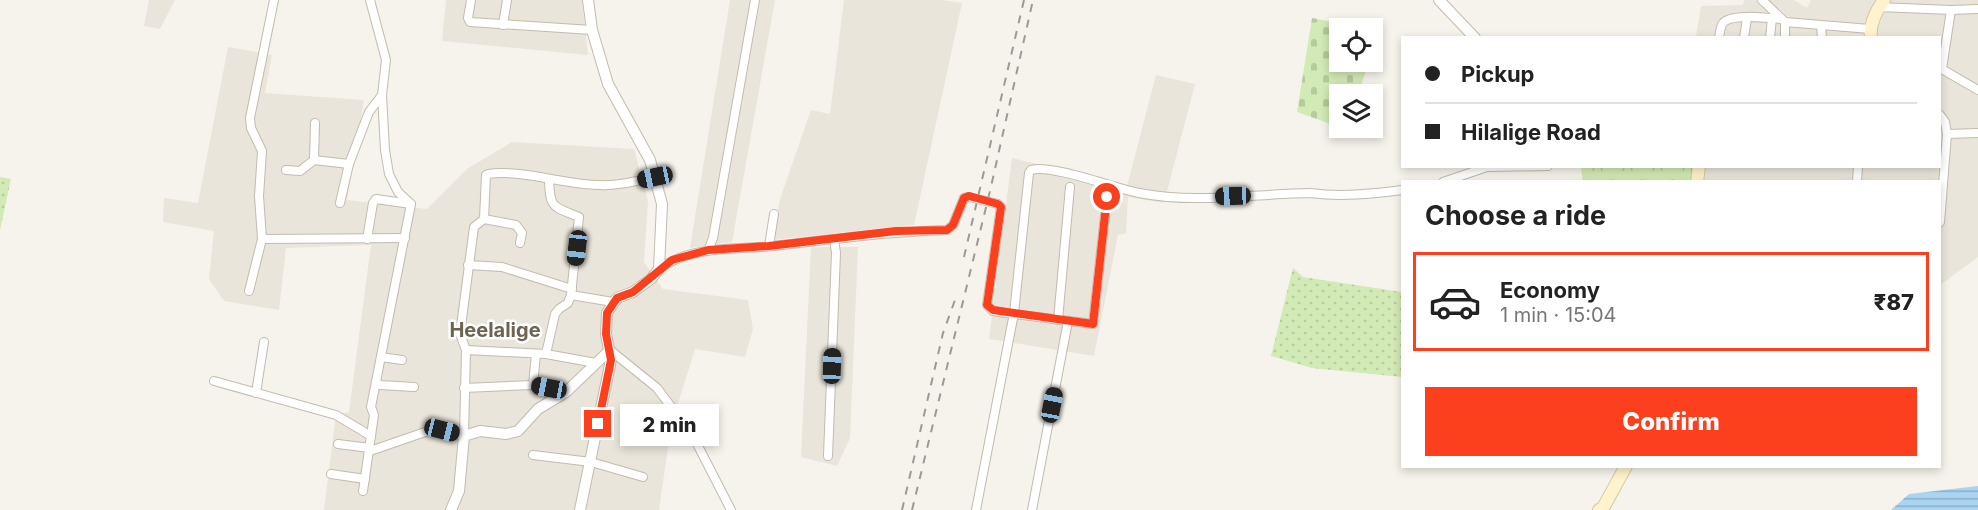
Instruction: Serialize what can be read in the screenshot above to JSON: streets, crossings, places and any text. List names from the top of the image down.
{
  "districts": ["Heelalige"],
  "page": {
    "banner": ["Pickup", "Hilalige Road"],
    "heading": "Choose a ride",
    "list": [
      {
        "name": "Economy",
        "note": "1 min · 15:04",
        "value": "₹87"
      }
    ],
    "buttons": "Confirm",
    "bubble": "2 min"
  }
}
